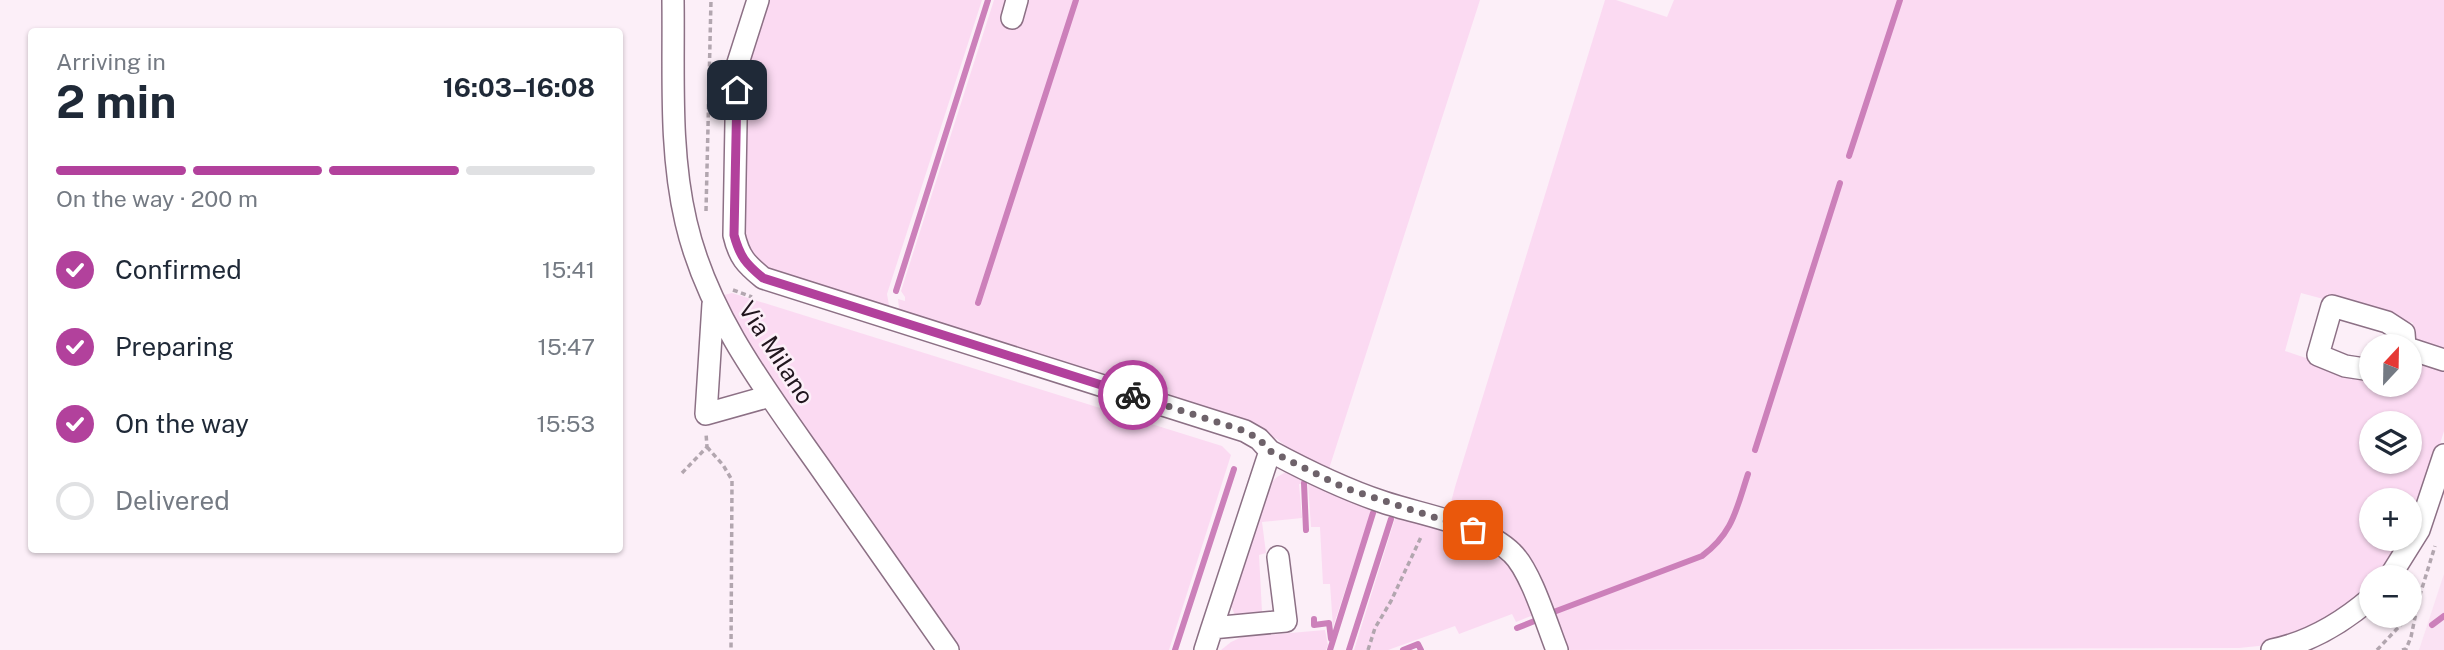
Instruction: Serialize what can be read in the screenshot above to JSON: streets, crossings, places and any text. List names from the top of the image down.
{
  "streets": {
    "street": ["Via Milano"]
  },
  "north": "top",
  "page": {
    "heading": ["2 min", "Arriving in", "16:03–16:08"],
    "bar": "On the way · 200 m",
    "list": [
      ["Confirmed", "15:41"],
      ["Preparing", "15:47"],
      ["On the way", "15:53"],
      "Delivered"
    ],
    "map_buttons": ["+", "−"]
  }
}
